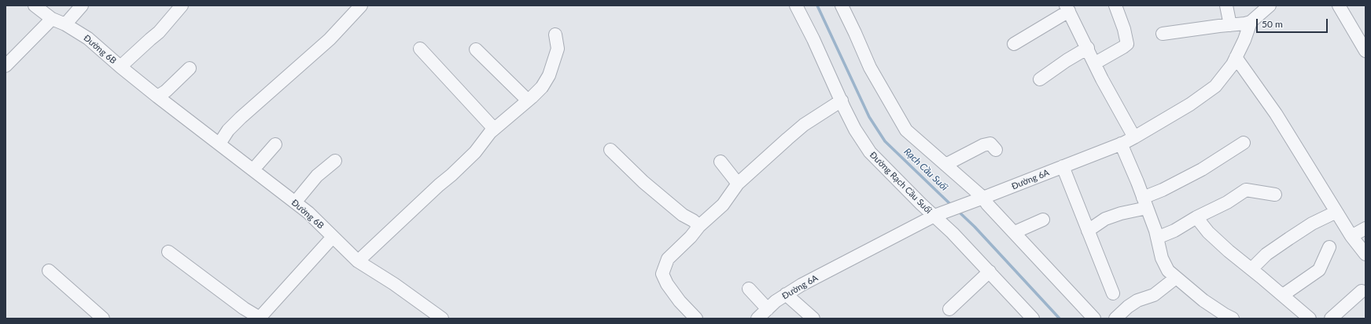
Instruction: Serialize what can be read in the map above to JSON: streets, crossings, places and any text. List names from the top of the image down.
{
  "streets": {
    "street": ["Đường 6B", "Đường 6A", "Đường Rạch Cầu Suối"]
  },
  "crossings": [
    ["Đường 6A", "Đường Rạch Cầu Suối"]
  ],
  "water": ["Rạch Cầu Suối"],
  "scale_bar": "50 m"
}
